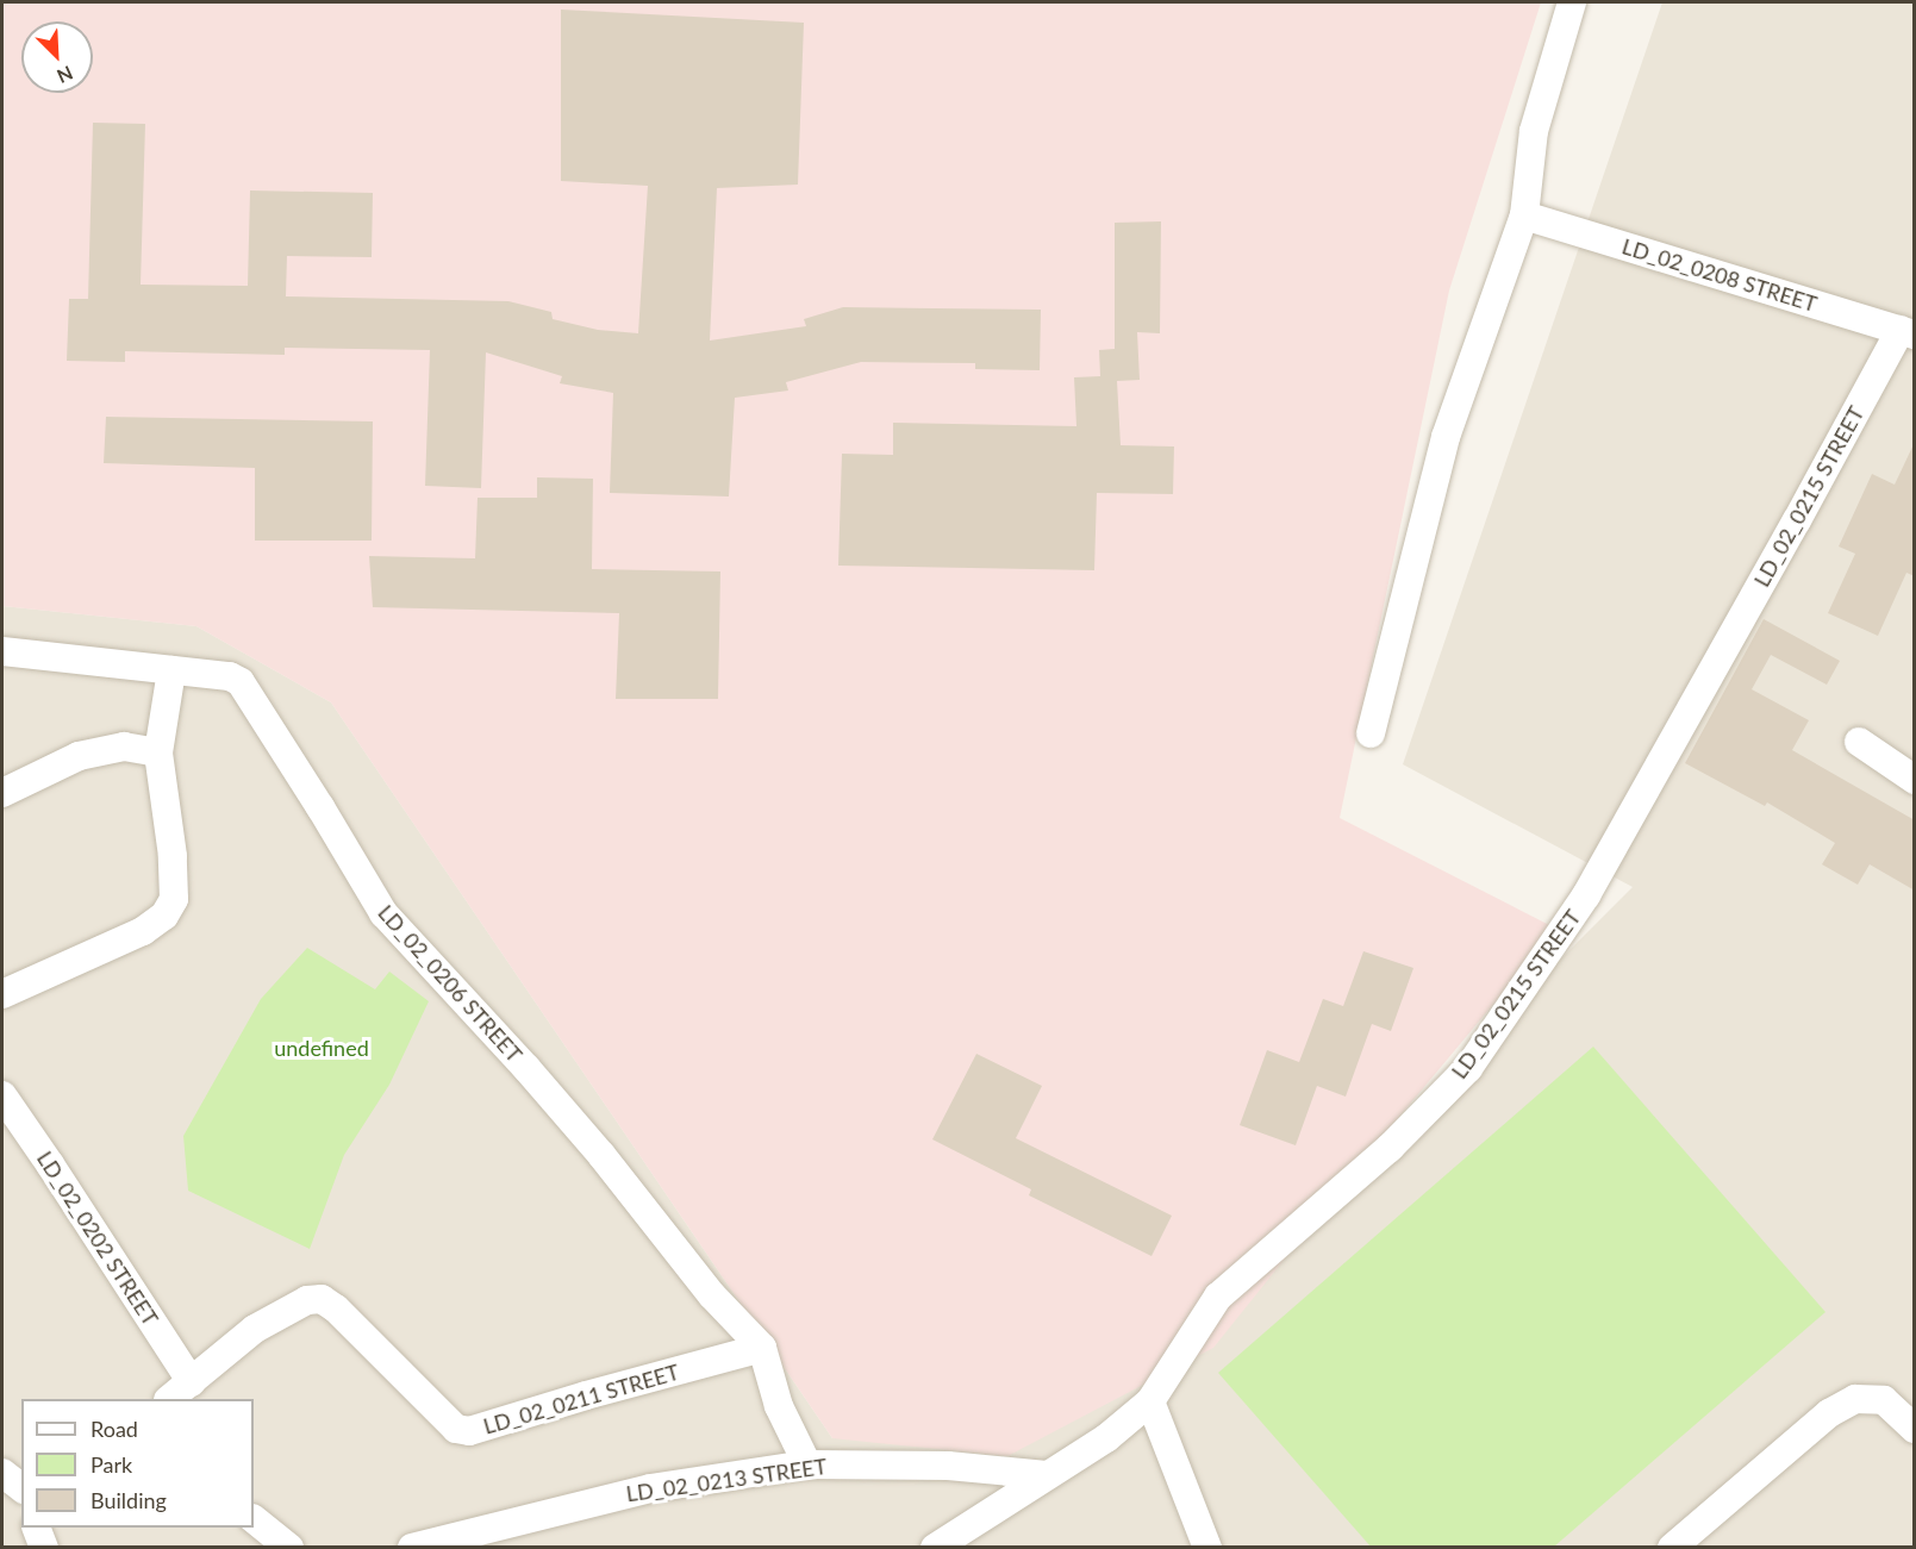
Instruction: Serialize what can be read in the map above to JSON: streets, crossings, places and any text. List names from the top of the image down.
{
  "streets": {
    "street": [
      "LD_02_0208 STREET",
      "LD_02_0215 STREET",
      "LD_02_0206 STREET",
      "LD_02_0202 STREET",
      "LD_02_0211 STREET",
      "LD_02_0213 STREET"
    ]
  },
  "crossings": [
    ["LD_02_0208 STREET", "LD_02_0215 STREET"],
    ["LD_02_0215 STREET", "LD_02_0213 STREET"],
    ["LD_02_0206 STREET", "LD_02_0211 STREET"],
    ["LD_02_0202 STREET", "LD_02_0211 STREET"]
  ],
  "parks": ["undefined"],
  "legend": ["Road", "Park", "Building"],
  "north": "bottom right"
}
